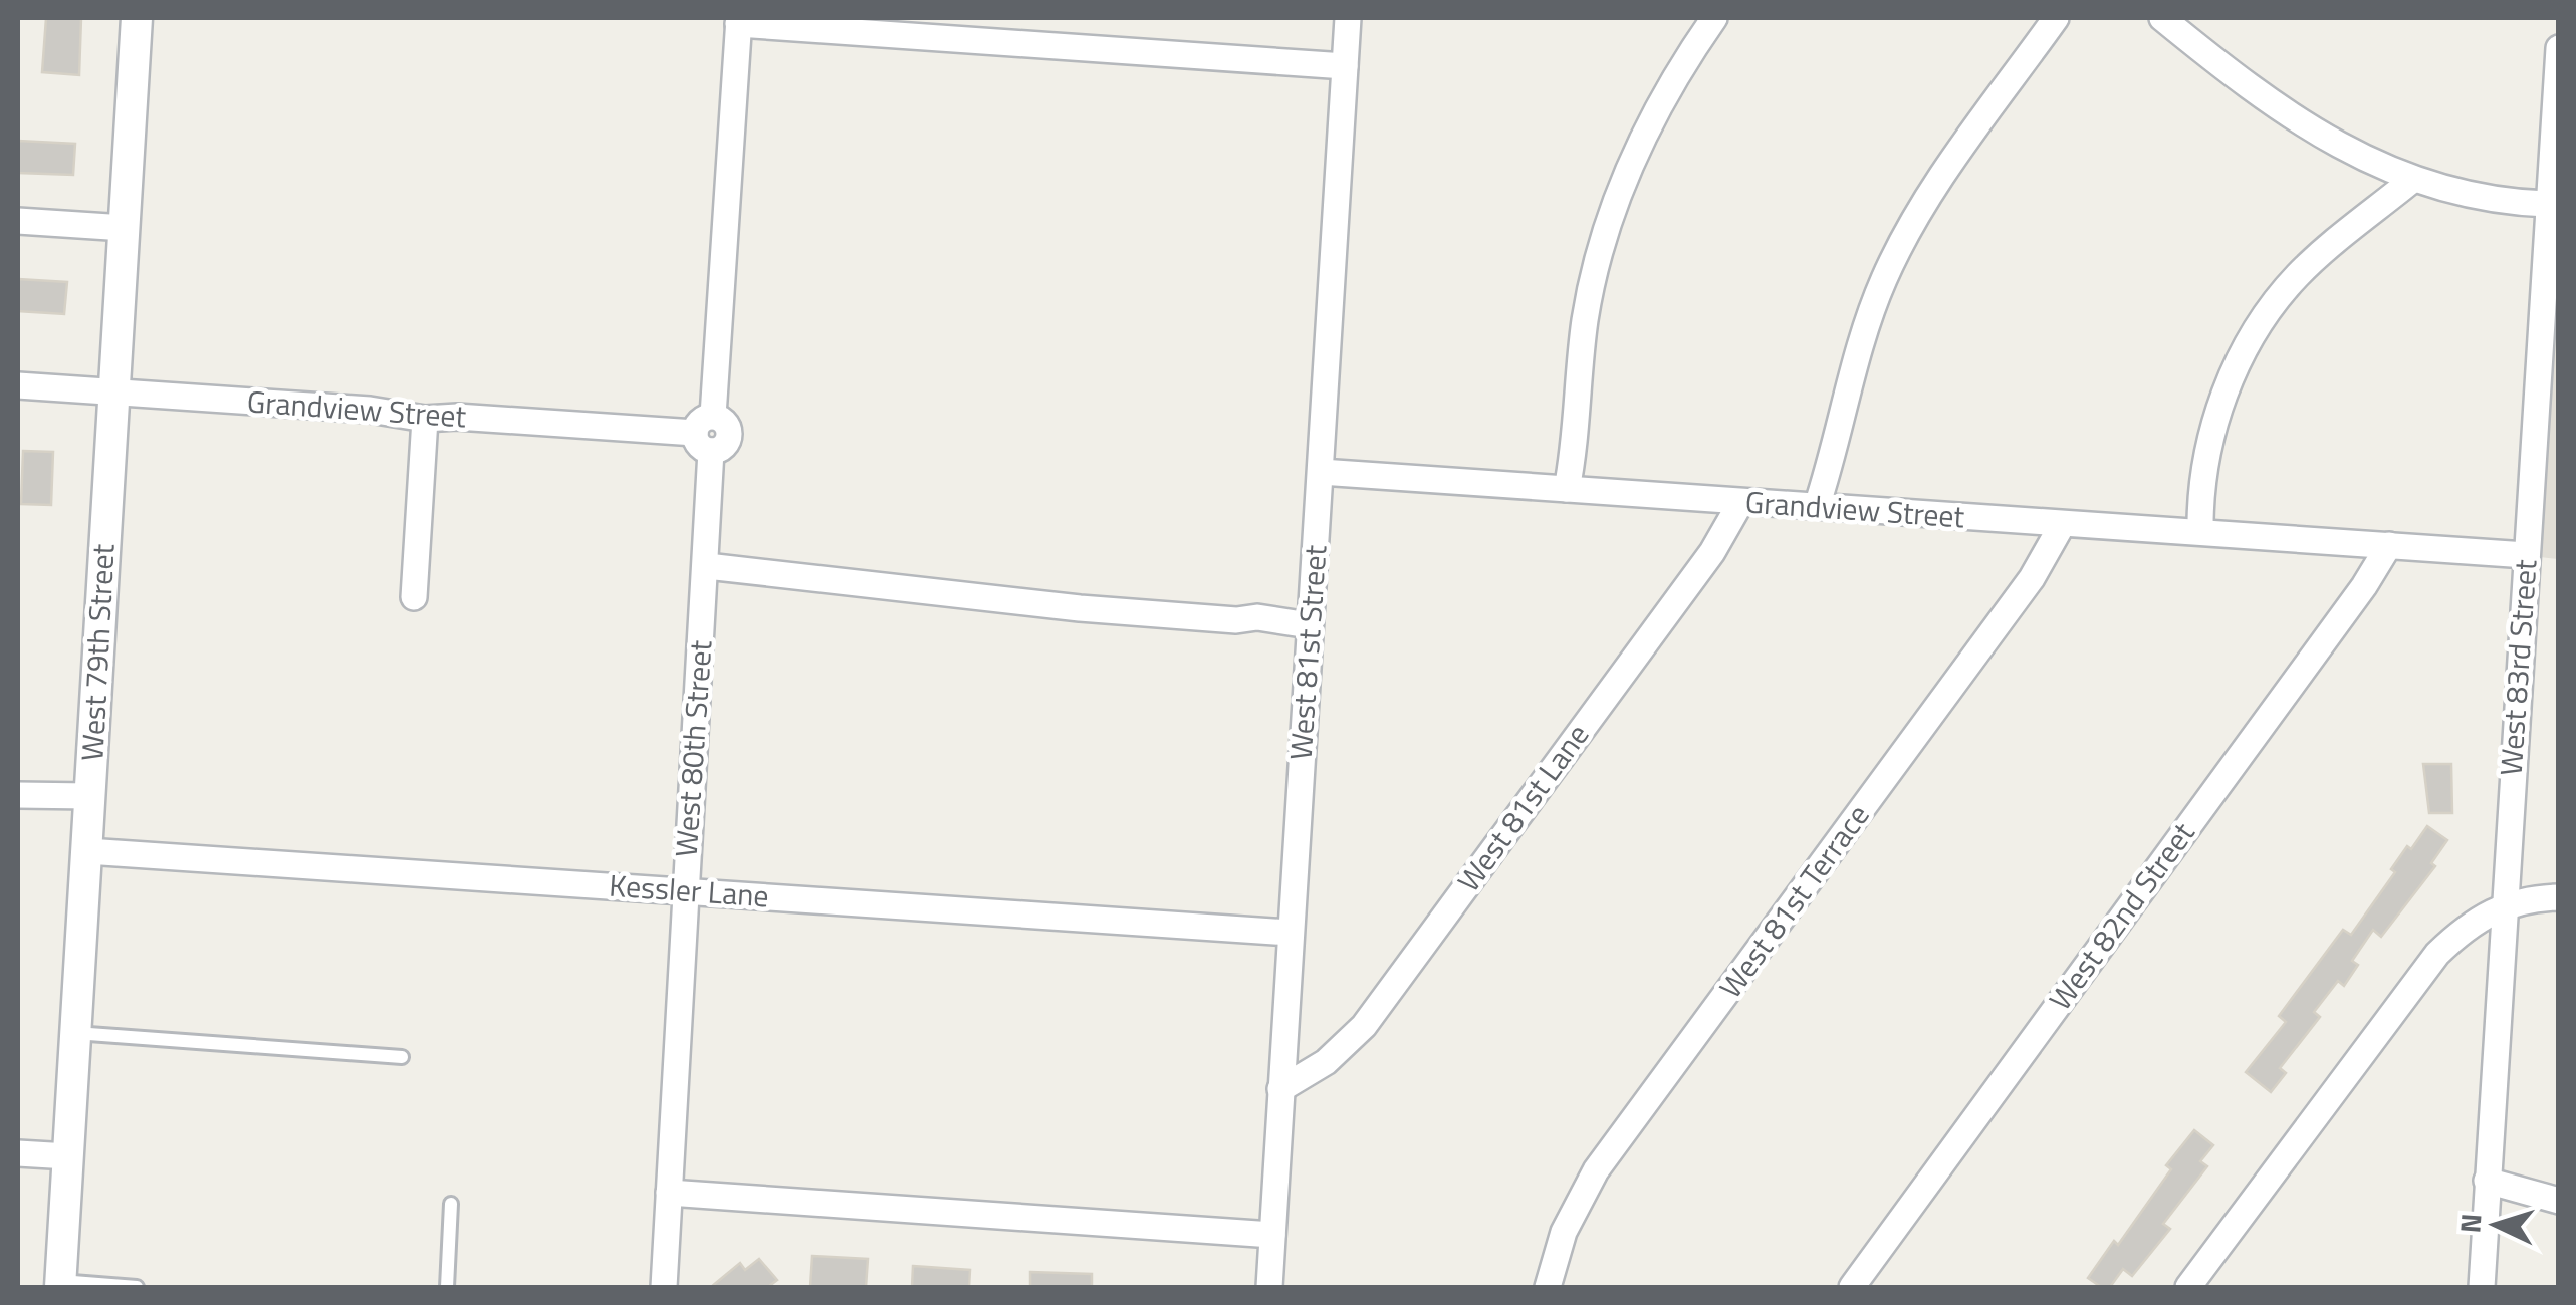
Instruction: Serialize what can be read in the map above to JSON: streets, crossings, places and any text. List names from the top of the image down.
{
  "streets": {
    "street": [
      "Grandview Street",
      "West 79th Street",
      "West 81st Street",
      "West 83rd Street",
      "West 80th Street",
      "West 81st Lane",
      "Kessler Lane",
      "West 81st Terrace",
      "West 82nd Street"
    ]
  },
  "crossings": [
    ["Grandview Street", "West 79th Street"],
    ["Grandview Street", "West 81st Street"],
    ["Grandview Street", "West 83rd Street"],
    ["Grandview Street", "West 80th Street"],
    ["Grandview Street", "West 81st Lane"],
    ["Grandview Street", "West 81st Terrace"],
    ["Grandview Street", "West 82nd Street"],
    ["West 79th Street", "Kessler Lane"],
    ["West 81st Street", "West 81st Lane"],
    ["West 81st Street", "Kessler Lane"],
    ["West 80th Street", "Kessler Lane"]
  ],
  "north": "left"
}
